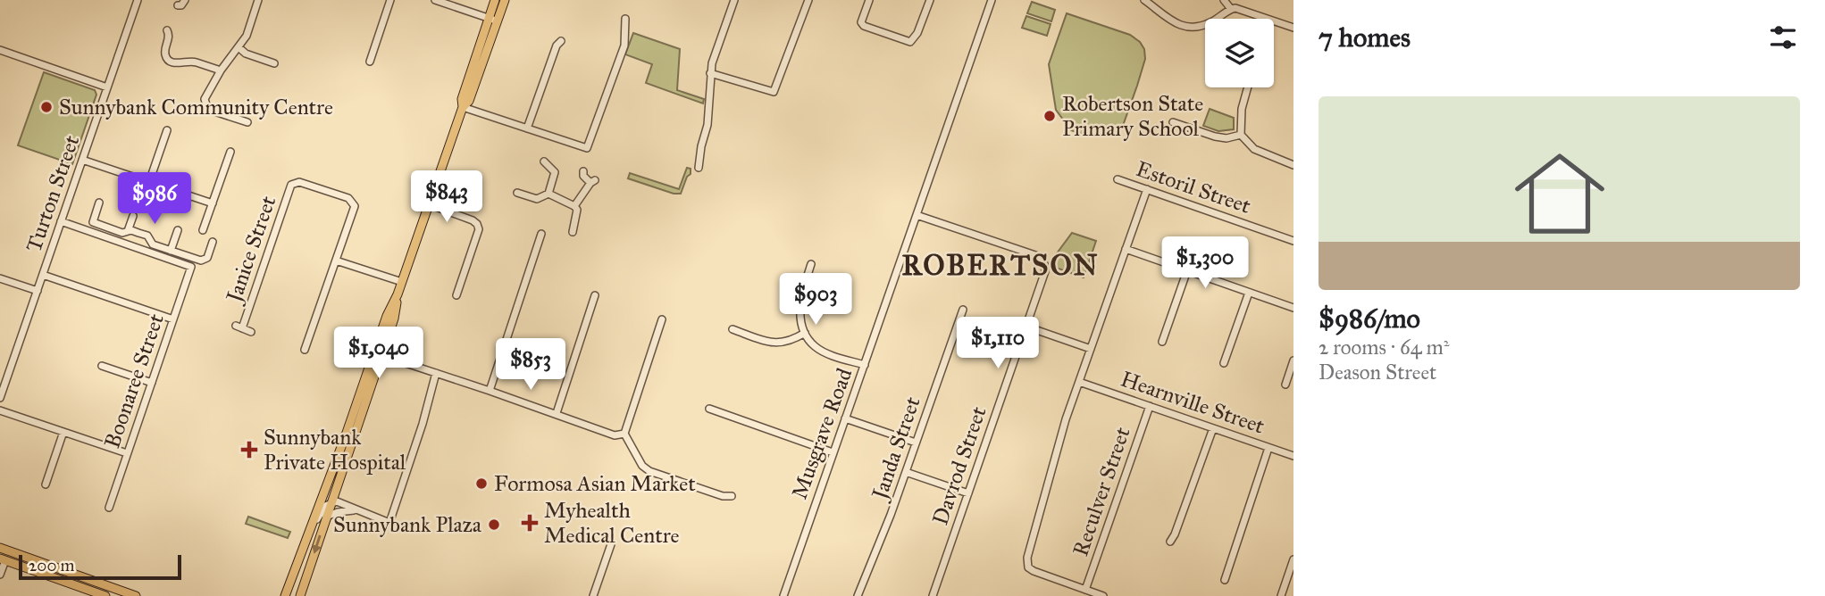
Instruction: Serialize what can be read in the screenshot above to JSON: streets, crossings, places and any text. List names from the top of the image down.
{
  "streets": {
    "street": [
      "Estoril Street",
      "Turton Street",
      "Janice Street",
      "Boonaree Street",
      "Hearnville Street",
      "Musgrave Road",
      "Janda Street",
      "Davrod Street",
      "Reculver Street"
    ]
  },
  "crossings": [
    ["Turton Street", "Boonaree Street"],
    ["Hearnville Street", "Reculver Street"],
    ["Musgrave Road", "Davrod Street"]
  ],
  "districts": ["ROBERTSON"],
  "places": {
    "other": [
      "Sunnybank Community Centre",
      "Robertson State Primary School",
      "Formosa Asian Market",
      "Sunnybank Plaza"
    ],
    "health": ["Sunnybank Private Hospital", "Myhealth Medical Centre"]
  },
  "scale_bar": "200 m",
  "page": {
    "heading": "7 homes",
    "list": [
      {
        "name": "$986/mo",
        "note": "2 rooms · 64 m² · Deason Street"
      }
    ],
    "price": [
      "$843",
      "$986",
      "$1,300",
      "$903",
      "$1,110",
      "$1,040",
      "$853"
    ],
    "scale": "200 m"
  }
}
